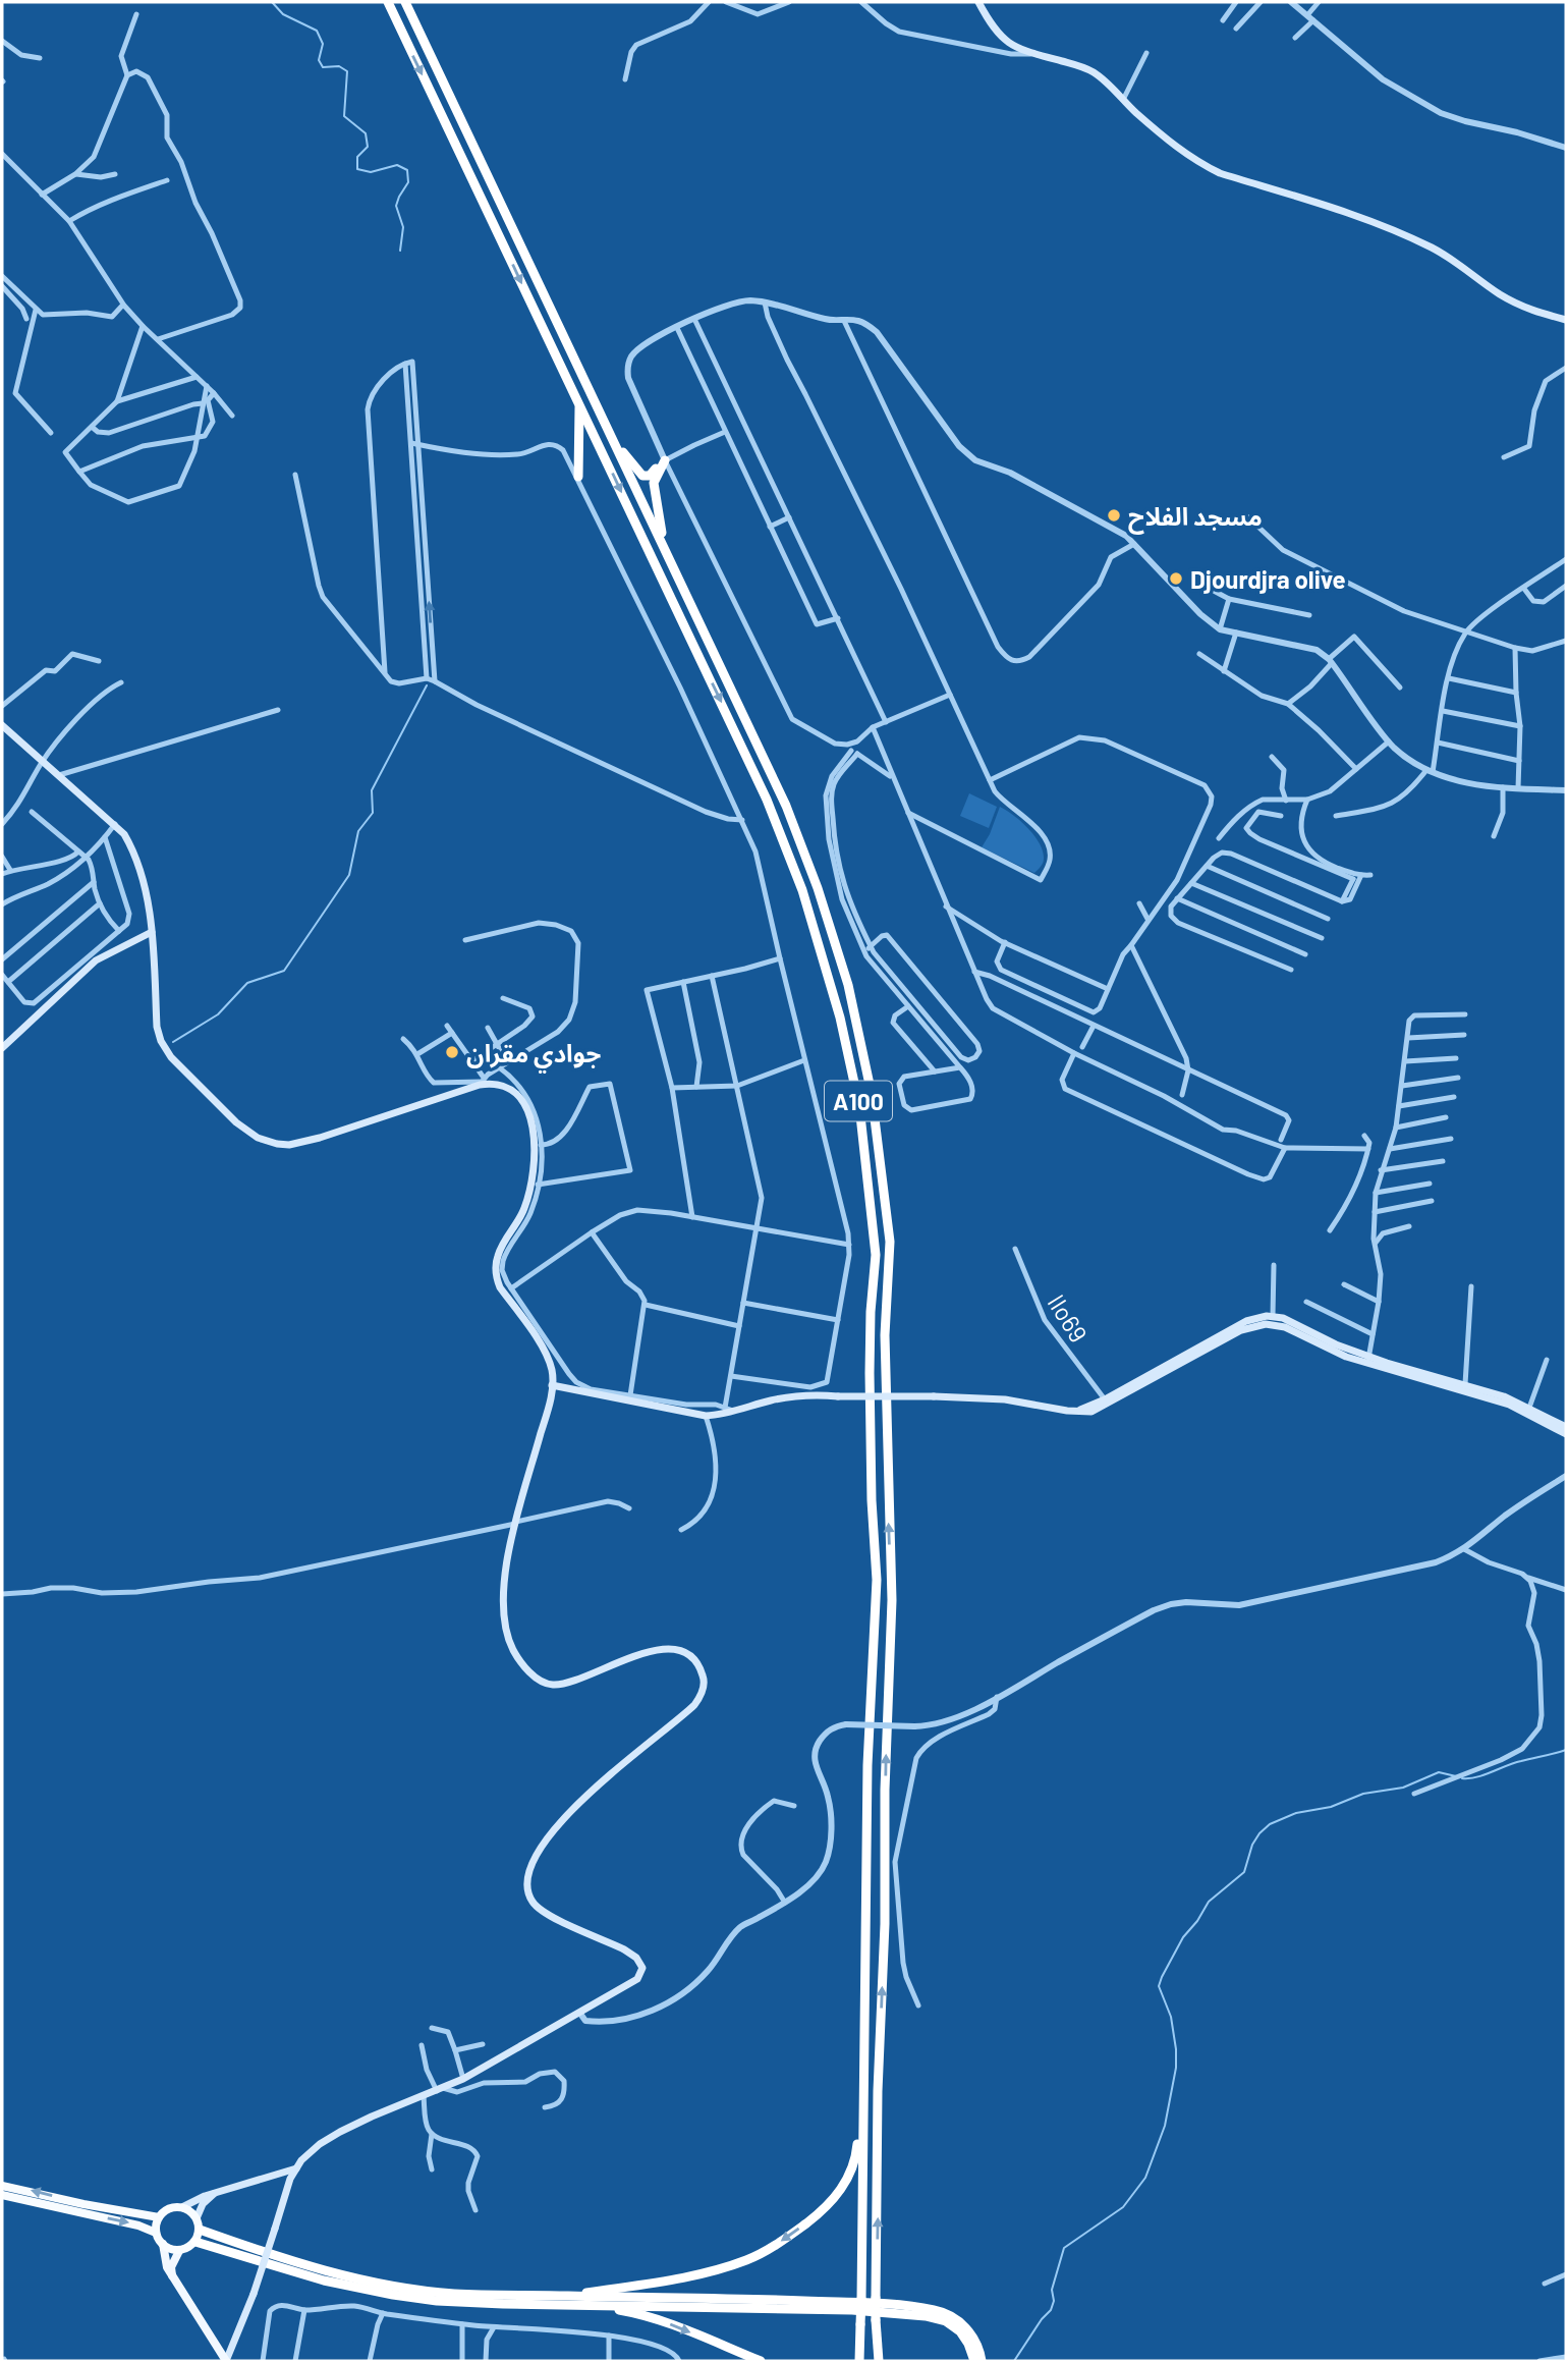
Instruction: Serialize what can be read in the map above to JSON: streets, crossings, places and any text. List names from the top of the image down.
{
  "streets": {
    "highway": ["A100"],
    "street": ["Ilo69"]
  },
  "places": ["مسجد الفلاح", "Djourdjra olive", "جوادي مقران"]
}
